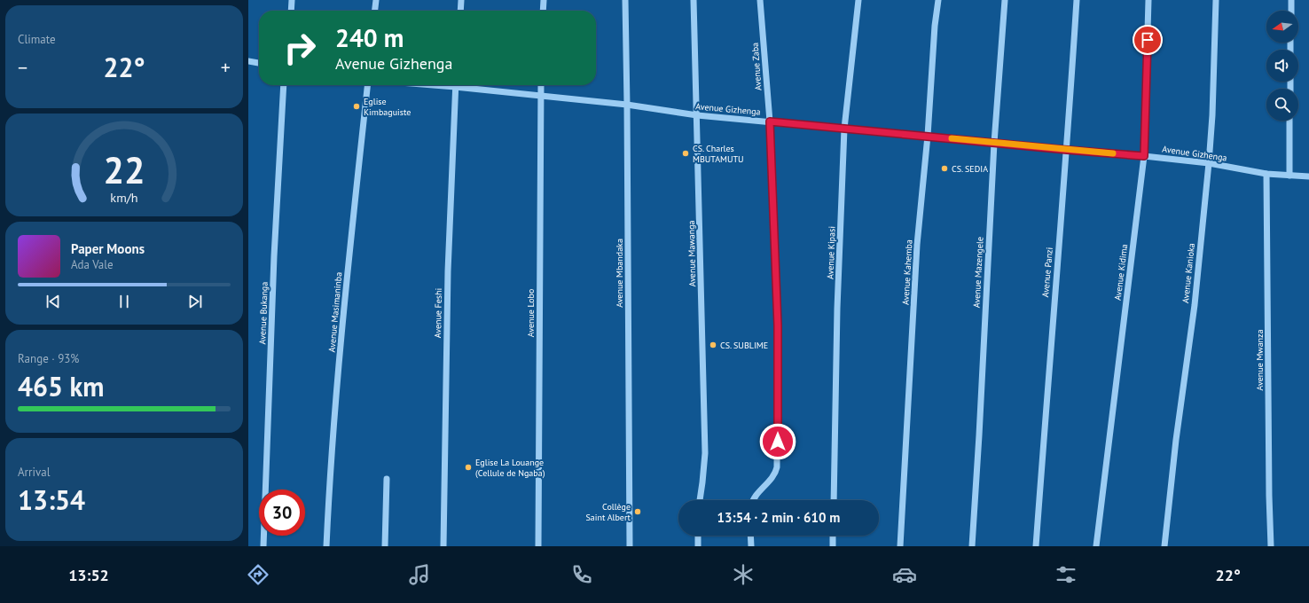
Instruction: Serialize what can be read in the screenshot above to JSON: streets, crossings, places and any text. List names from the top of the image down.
{
  "streets": {
    "street": [
      "Avenue Zaba",
      "Avenue Gizhenga",
      "Avenue Kipasi",
      "Avenue Mawanga",
      "Avenue Kahemba",
      "Avenue Mazengele",
      "Avenue Panzi",
      "Avenue Kidima",
      "Avenue Mbandaka",
      "Avenue Kanioka",
      "Avenue Masimaninba",
      "Avenue Bukanga",
      "Avenue Feshi",
      "Avenue Lobo",
      "Avenue Mwanza"
    ]
  },
  "crossings": [
    ["Avenue Zaba", "Avenue Gizhenga"],
    ["Avenue Gizhenga", "Avenue Kipasi"],
    ["Avenue Gizhenga", "Avenue Mawanga"],
    ["Avenue Gizhenga", "Avenue Kahemba"],
    ["Avenue Gizhenga", "Avenue Mazengele"],
    ["Avenue Gizhenga", "Avenue Panzi"],
    ["Avenue Gizhenga", "Avenue Kidima"],
    ["Avenue Gizhenga", "Avenue Mbandaka"],
    ["Avenue Gizhenga", "Avenue Kanioka"],
    ["Avenue Gizhenga", "Avenue Lobo"],
    ["Avenue Gizhenga", "Avenue Mwanza"]
  ],
  "places": [
    "Eglise Kimbaguiste",
    "CS. Charles MBUTAMUTU",
    "CS. SEDIA",
    "CS. SUBLIME",
    "Eglise La Louange (Cellule de Ngaba)",
    "Collège Saint Albert"
  ],
  "north": "left",
  "page": {
    "tile": [
      "Climate",
      ["Range · 93%", "465 km"],
      ["Arrival", "13:54"]
    ],
    "turn": ["240 m", "Avenue Gizhenga"],
    "heat": ["−", "22°", "+"],
    "song": ["Paper Moons", "Ada Vale"],
    "limit": "30",
    "trip": "13:54 · 2 min · 610 m",
    "tabs": ["13:52", "22°"],
    "gauge": ["22", "km/h"]
  }
}
